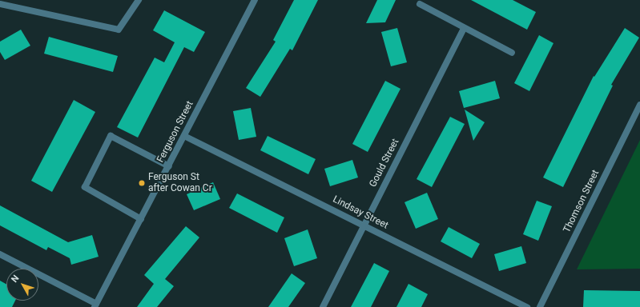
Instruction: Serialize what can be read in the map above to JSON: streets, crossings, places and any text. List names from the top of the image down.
{
  "streets": {
    "street": [
      "Ferguson Street",
      "Gould Street",
      "Thomson Street",
      "Lindsay Street"
    ]
  },
  "crossings": [
    ["Ferguson Street", "Lindsay Street"],
    ["Gould Street", "Lindsay Street"]
  ],
  "places": ["Ferguson St after Cowan Cr"],
  "north": "top left"
}
